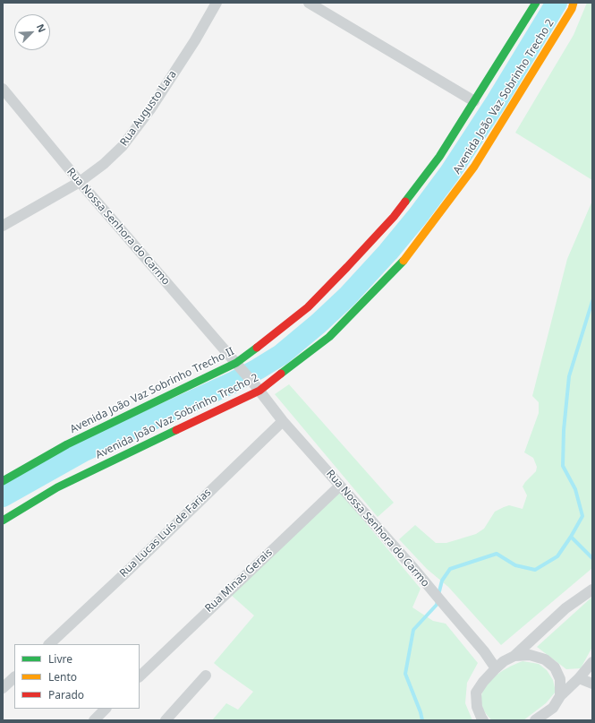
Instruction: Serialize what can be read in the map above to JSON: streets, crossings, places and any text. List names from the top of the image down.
{
  "streets": {
    "street": [
      "Avenida João Vaz Sobrinho Trecho 2",
      "Rua Augusto Lara",
      "Rua Nossa Senhora do Carmo",
      "Avenida João Vaz Sobrinho Trecho II",
      "Rua Lucas Luís de Farias",
      "Rua Minas Gerais"
    ]
  },
  "crossings": [
    ["Avenida João Vaz Sobrinho Trecho 2", "Rua Nossa Senhora do Carmo"],
    ["Rua Augusto Lara", "Rua Nossa Senhora do Carmo"],
    ["Rua Nossa Senhora do Carmo", "Avenida João Vaz Sobrinho Trecho II"],
    ["Rua Nossa Senhora do Carmo", "Rua Lucas Luís de Farias"],
    ["Rua Nossa Senhora do Carmo", "Rua Minas Gerais"]
  ],
  "legend": ["Livre", "Lento", "Parado"],
  "north": "top right"
}
